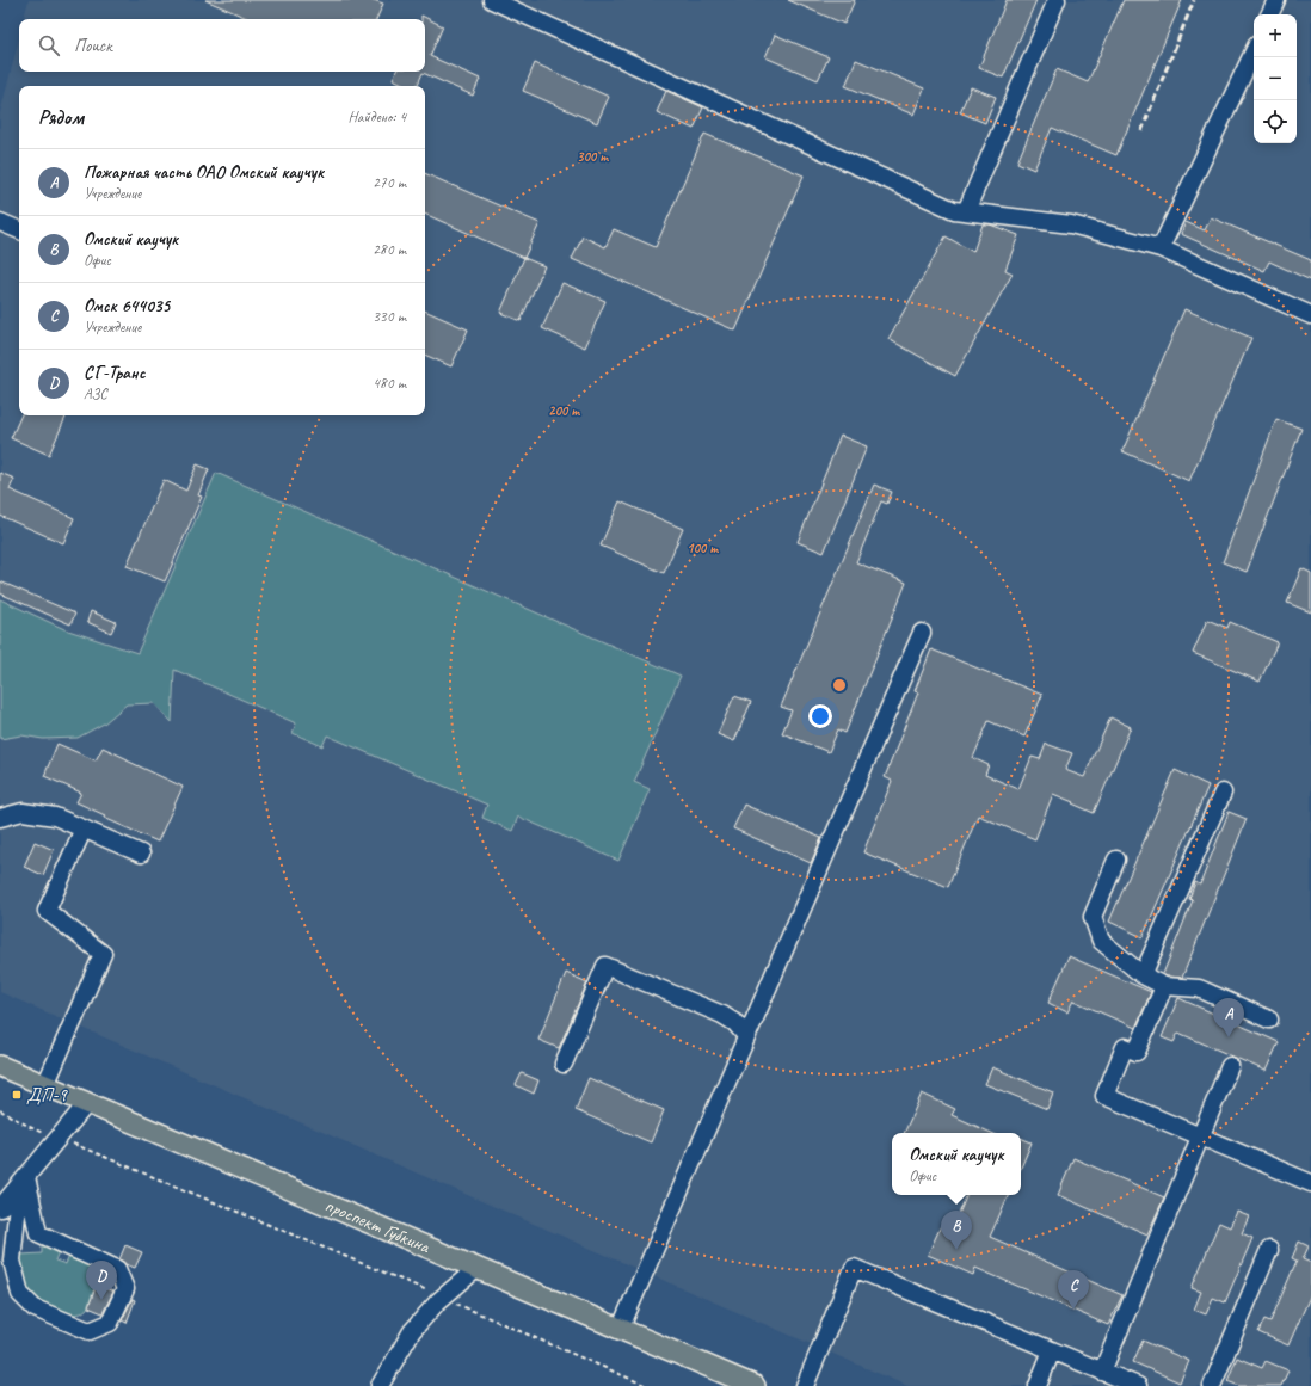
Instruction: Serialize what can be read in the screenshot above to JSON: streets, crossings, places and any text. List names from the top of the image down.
{
  "streets": {
    "main road": ["проспект Губкина"]
  },
  "places": {
    "transit": ["ДП-9"]
  },
  "page": {
    "map_buttons": ["+", "−"],
    "search": "Поиск",
    "heading": ["Рядом", "Найдено: 4"],
    "list": [
      {
        "mark": "A",
        "name": "Пожарная часть ОАО Омский каучук",
        "note": "Учреждение",
        "value": "270 m"
      },
      {
        "mark": "B",
        "name": "Омский каучук",
        "note": "Офис",
        "value": "280 m"
      },
      {
        "mark": "C",
        "name": "Омск 644035",
        "note": "Учреждение",
        "value": "330 m"
      },
      {
        "mark": "D",
        "name": "СГ-Транс",
        "note": "АЗС",
        "value": "480 m"
      }
    ],
    "pins": [
      "A",
      "B",
      "D",
      "C"
    ],
    "popup": ["Омский каучук", "Офис"]
  },
  "rings": ["300 m", "200 m", "100 m"]
}
